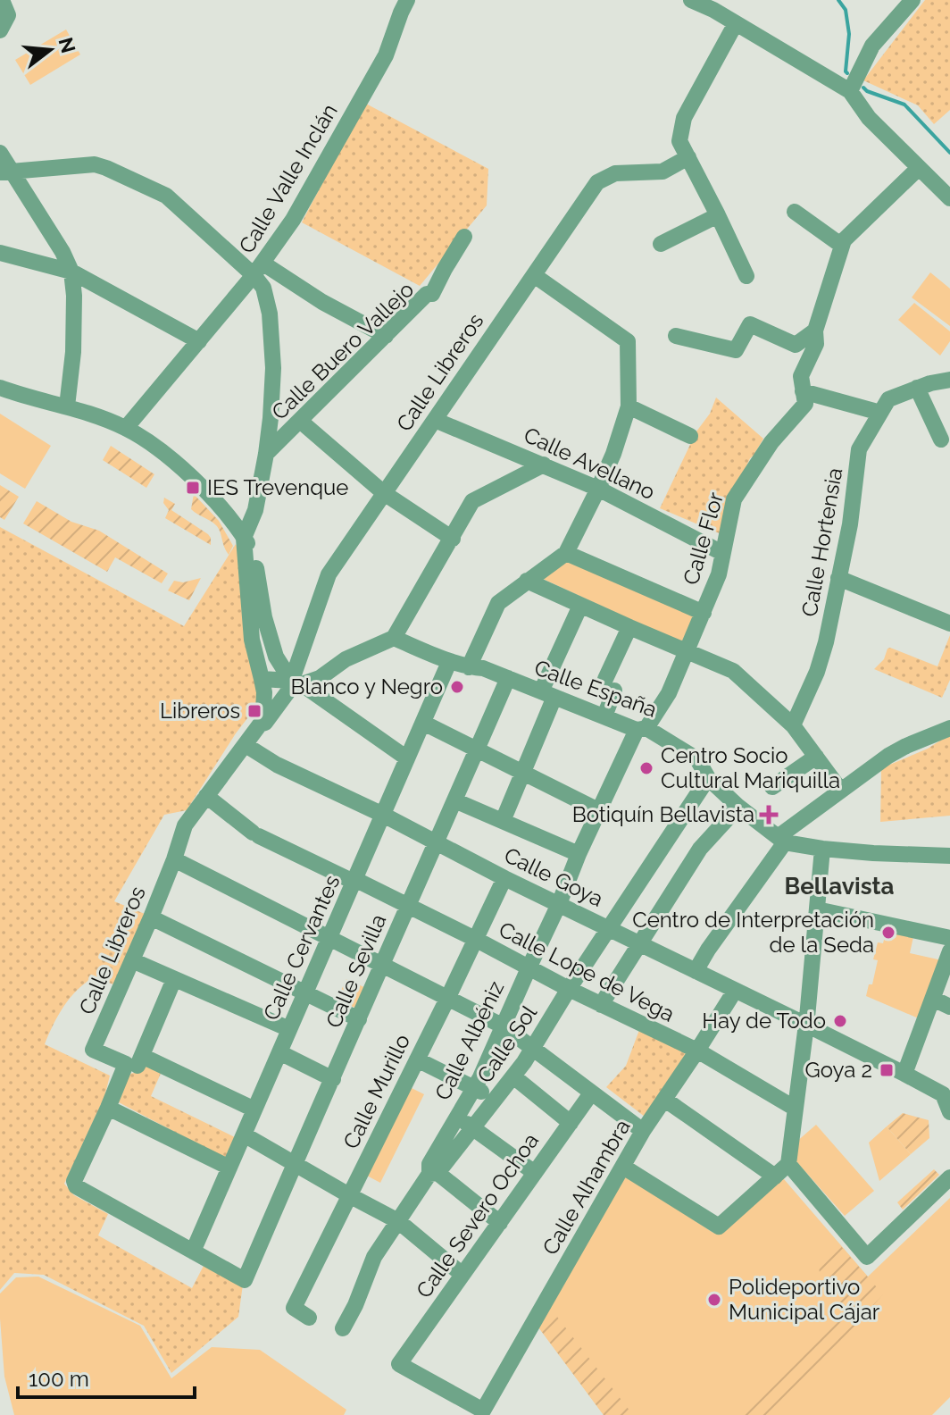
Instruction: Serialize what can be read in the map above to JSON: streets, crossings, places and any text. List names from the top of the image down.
{
  "streets": {
    "street": [
      "Calle Valle Inclán",
      "Calle Buero Vallejo",
      "Calle Libreros",
      "Calle Avellano",
      "Calle Flor",
      "Calle Hortensia",
      "Calle España",
      "Calle Goya",
      "Calle Cervantes",
      "Calle Sevilla",
      "Calle Lope de Vega",
      "Calle Albéniz",
      "Calle Sol",
      "Calle Murillo",
      "Calle Alhambra",
      "Calle Severo Ochoa"
    ]
  },
  "crossings": [
    ["Calle Libreros", "Calle Avellano"],
    ["Calle Libreros", "Calle Goya"],
    ["Calle Libreros", "Calle Lope de Vega"],
    ["Calle Avellano", "Calle Flor"],
    ["Calle Flor", "Calle España"],
    ["Calle Flor", "Calle Albéniz"],
    ["Calle España", "Calle Cervantes"],
    ["Calle España", "Calle Sevilla"],
    ["Calle España", "Calle Albéniz"],
    ["Calle España", "Calle Sol"],
    ["Calle Goya", "Calle Cervantes"],
    ["Calle Goya", "Calle Sevilla"],
    ["Calle Goya", "Calle Albéniz"],
    ["Calle Goya", "Calle Sol"],
    ["Calle Goya", "Calle Murillo"],
    ["Calle Goya", "Calle Alhambra"],
    ["Calle Cervantes", "Calle Sevilla"],
    ["Calle Cervantes", "Calle Lope de Vega"],
    ["Calle Sevilla", "Calle Lope de Vega"],
    ["Calle Lope de Vega", "Calle Albéniz"],
    ["Calle Lope de Vega", "Calle Sol"],
    ["Calle Lope de Vega", "Calle Murillo"],
    ["Calle Lope de Vega", "Calle Alhambra"],
    ["Calle Albéniz", "Calle Sol"],
    ["Calle Alhambra", "Calle Severo Ochoa"]
  ],
  "districts": ["Bellavista"],
  "places": {
    "transit": ["IES Trevenque", "Libreros", "Goya 2"],
    "other": [
      "Blanco y Negro",
      "Centro Socio Cultural Mariquilla",
      "Centro de Interpretación de la Seda",
      "Hay de Todo",
      "Polideportivo Municipal Cájar"
    ],
    "health": ["Botiquín Bellavista"]
  },
  "scale_bar": "100 m",
  "north": "right"
}
